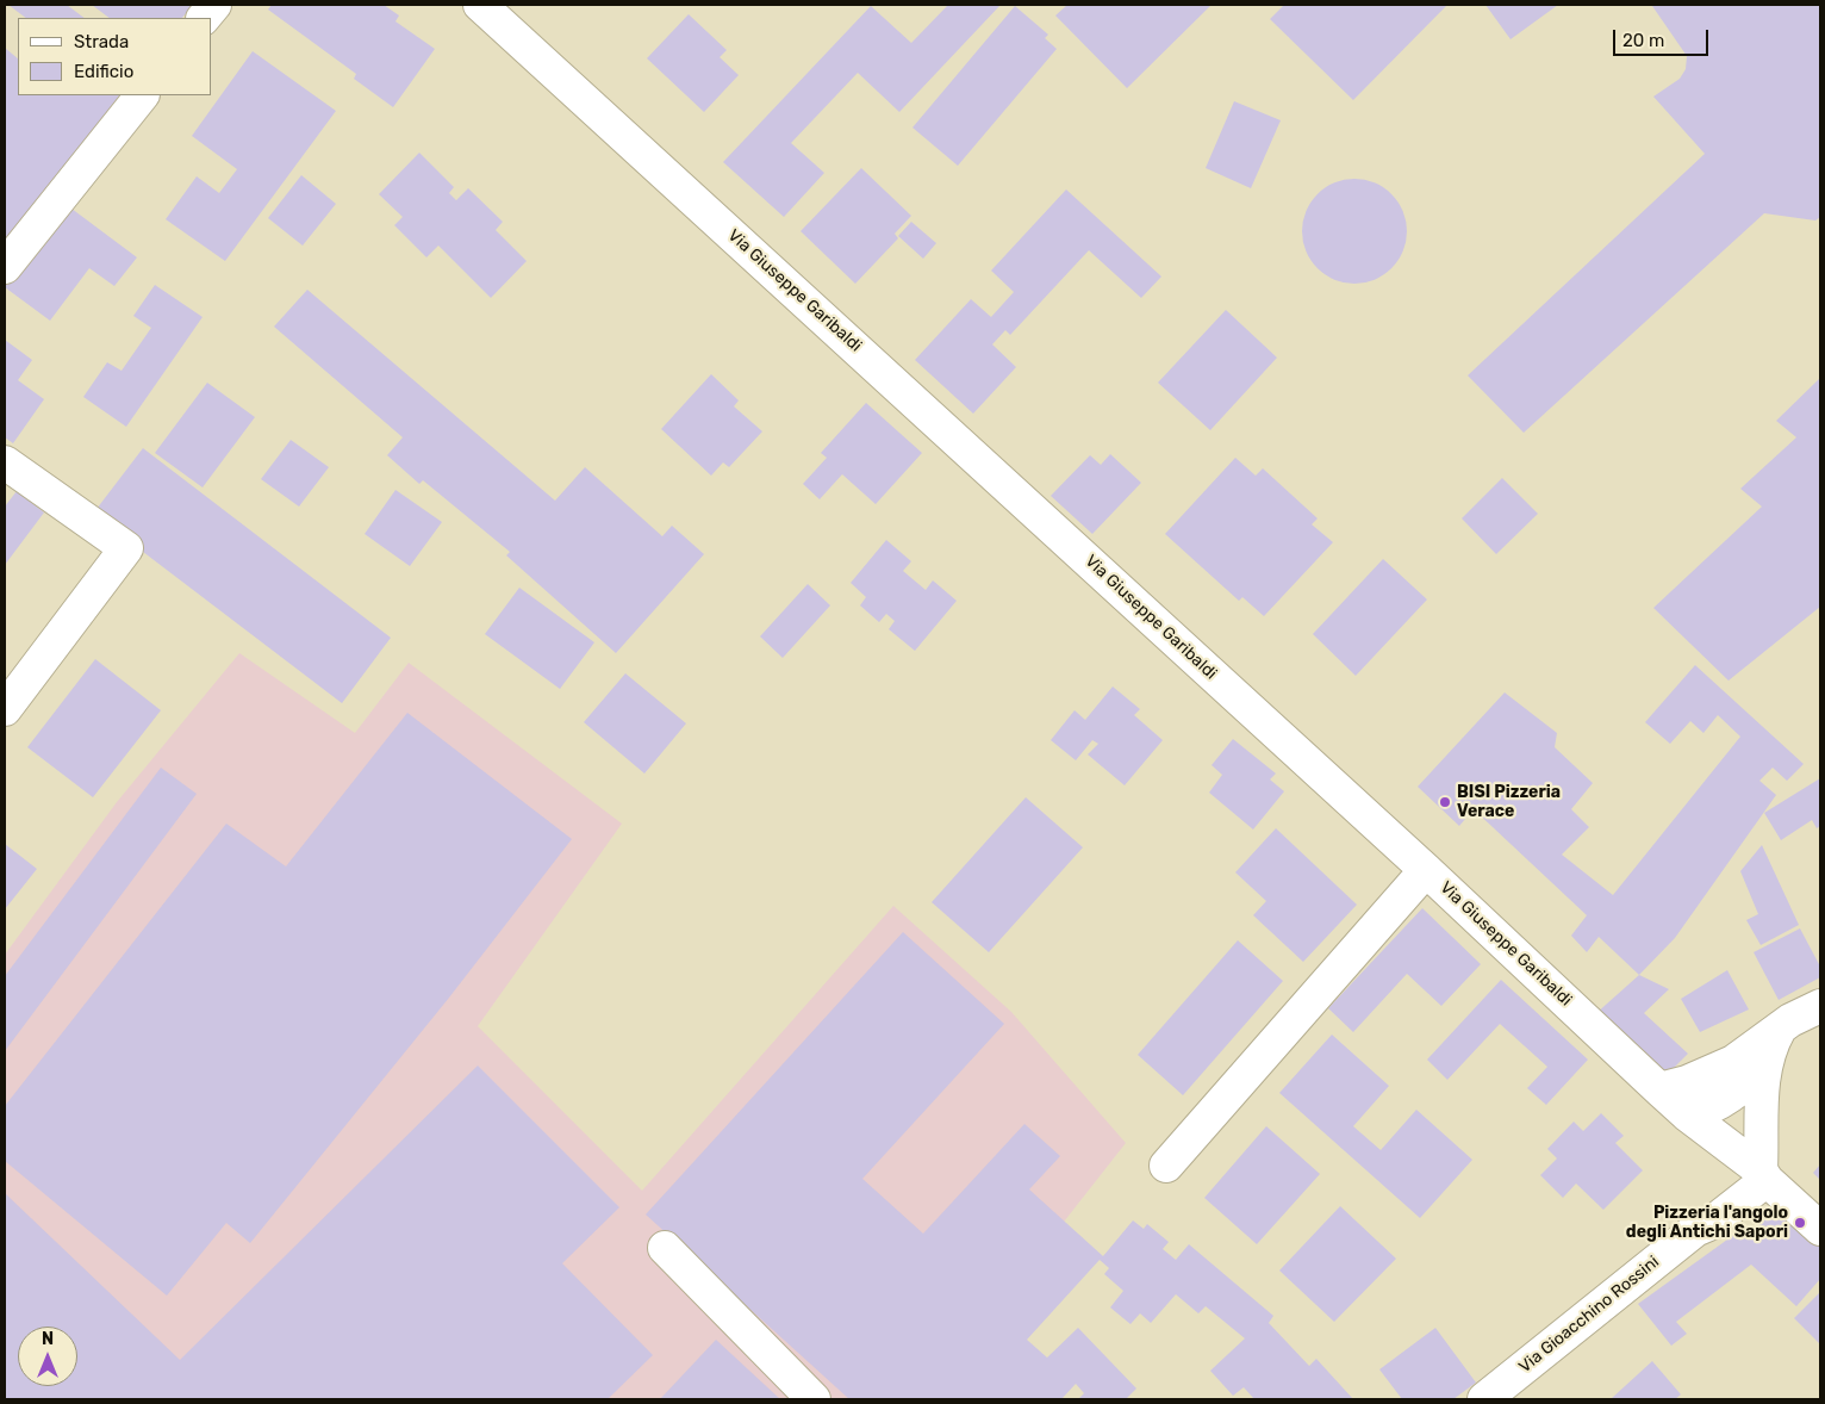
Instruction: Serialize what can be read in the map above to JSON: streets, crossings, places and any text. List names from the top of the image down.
{
  "streets": {
    "street": ["Via Giuseppe Garibaldi", "Via Gioacchino Rossini"]
  },
  "crossings": [
    ["Via Giuseppe Garibaldi", "Via Gioacchino Rossini"]
  ],
  "places": ["BISI Pizzeria Verace", "Pizzeria l'angolo degli Antichi Sapori"],
  "legend": ["Strada", "Edificio"],
  "scale_bar": "20 m",
  "north": "top"
}
